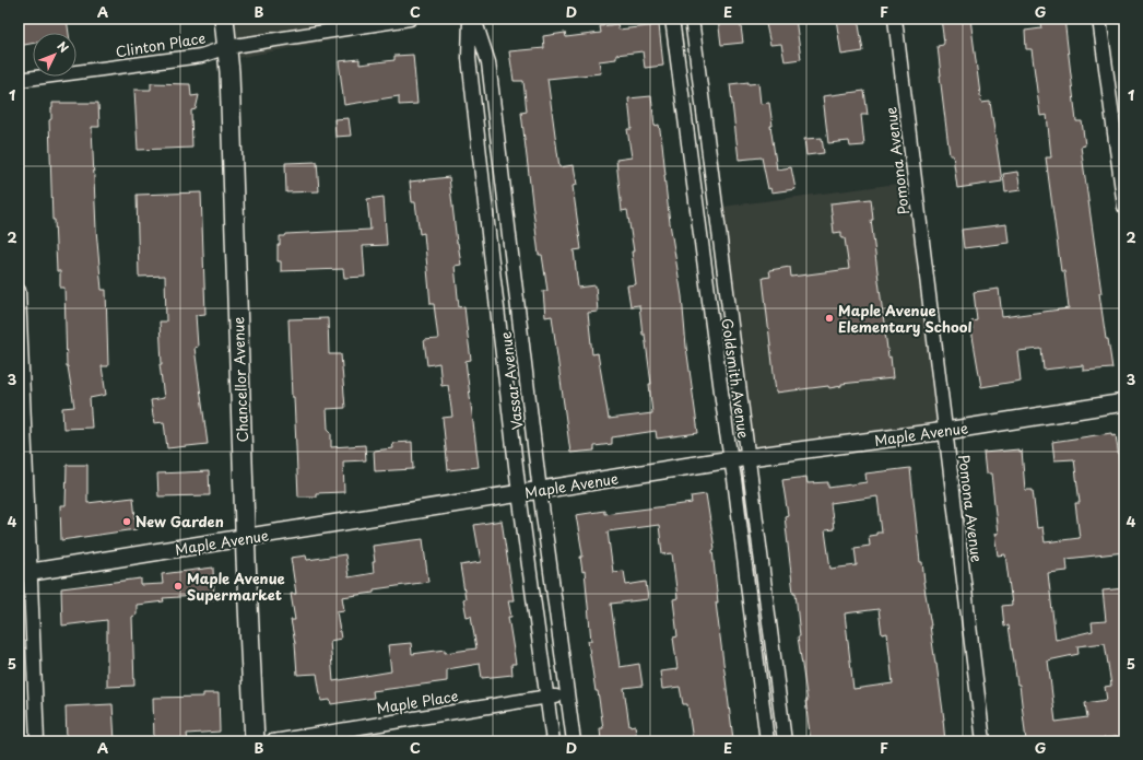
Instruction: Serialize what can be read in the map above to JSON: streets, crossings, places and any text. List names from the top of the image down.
{
  "streets": {
    "main road": ["Chancellor Avenue"],
    "street": [
      "Clinton Place",
      "Pomona Avenue",
      "Goldsmith Avenue",
      "Vassar Avenue",
      "Maple Avenue",
      "Maple Place"
    ]
  },
  "crossings": [
    ["Clinton Place", "Chancellor Avenue"],
    ["Pomona Avenue", "Maple Avenue"],
    ["Goldsmith Avenue", "Maple Avenue"],
    ["Chancellor Avenue", "Maple Avenue"],
    ["Vassar Avenue", "Maple Avenue"],
    ["Vassar Avenue", "Maple Place"]
  ],
  "places": ["Maple Avenue Elementary School", "New Garden", "Maple Avenue Supermarket"],
  "north": "top right",
  "grid": {
    "columns": [
      "A",
      "B",
      "C",
      "D",
      "E",
      "F",
      "G"
    ],
    "rows": [
      "1",
      "2",
      "3",
      "4",
      "5"
    ]
  }
}
